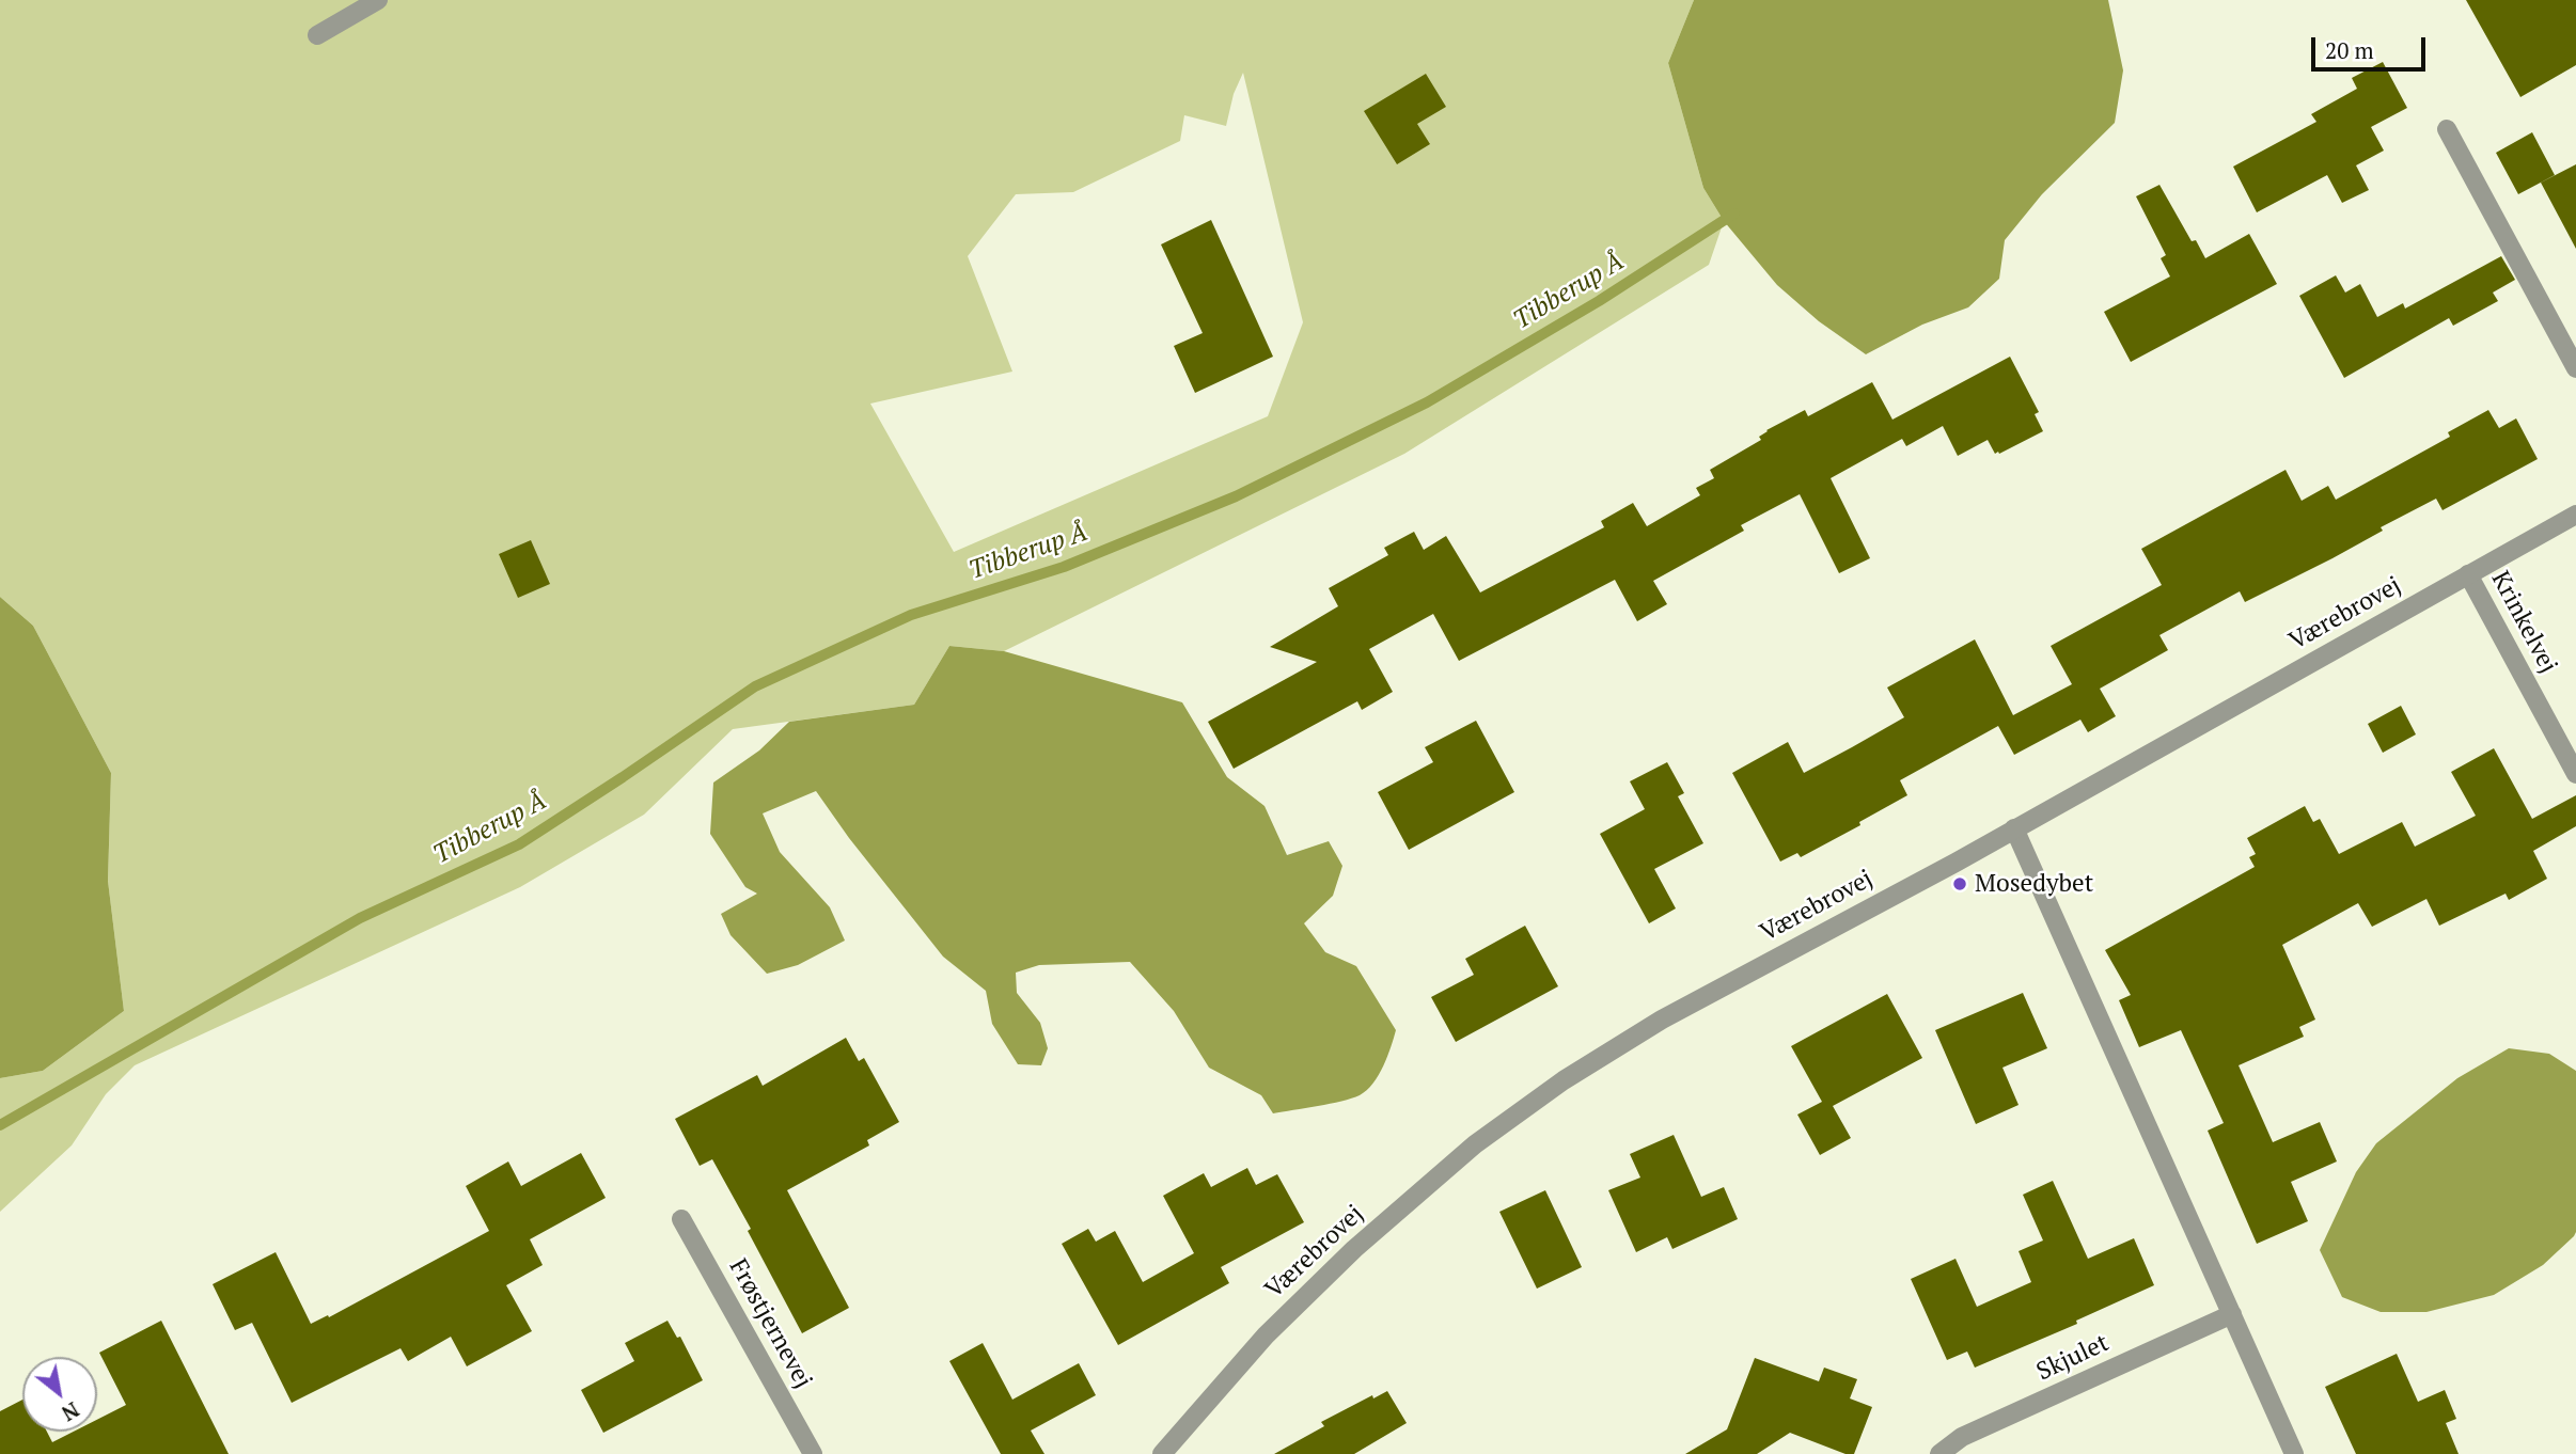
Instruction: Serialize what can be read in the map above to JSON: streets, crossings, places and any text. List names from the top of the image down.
{
  "streets": {
    "street": [
      "Værebrovej",
      "Krinkelvej",
      "Frøstjernevej",
      "Skjulet"
    ]
  },
  "crossings": [
    ["Værebrovej", "Krinkelvej"]
  ],
  "water": ["Tibberup Å"],
  "places": ["Mosedybet"],
  "scale_bar": "20 m",
  "north": "bottom right"
}
